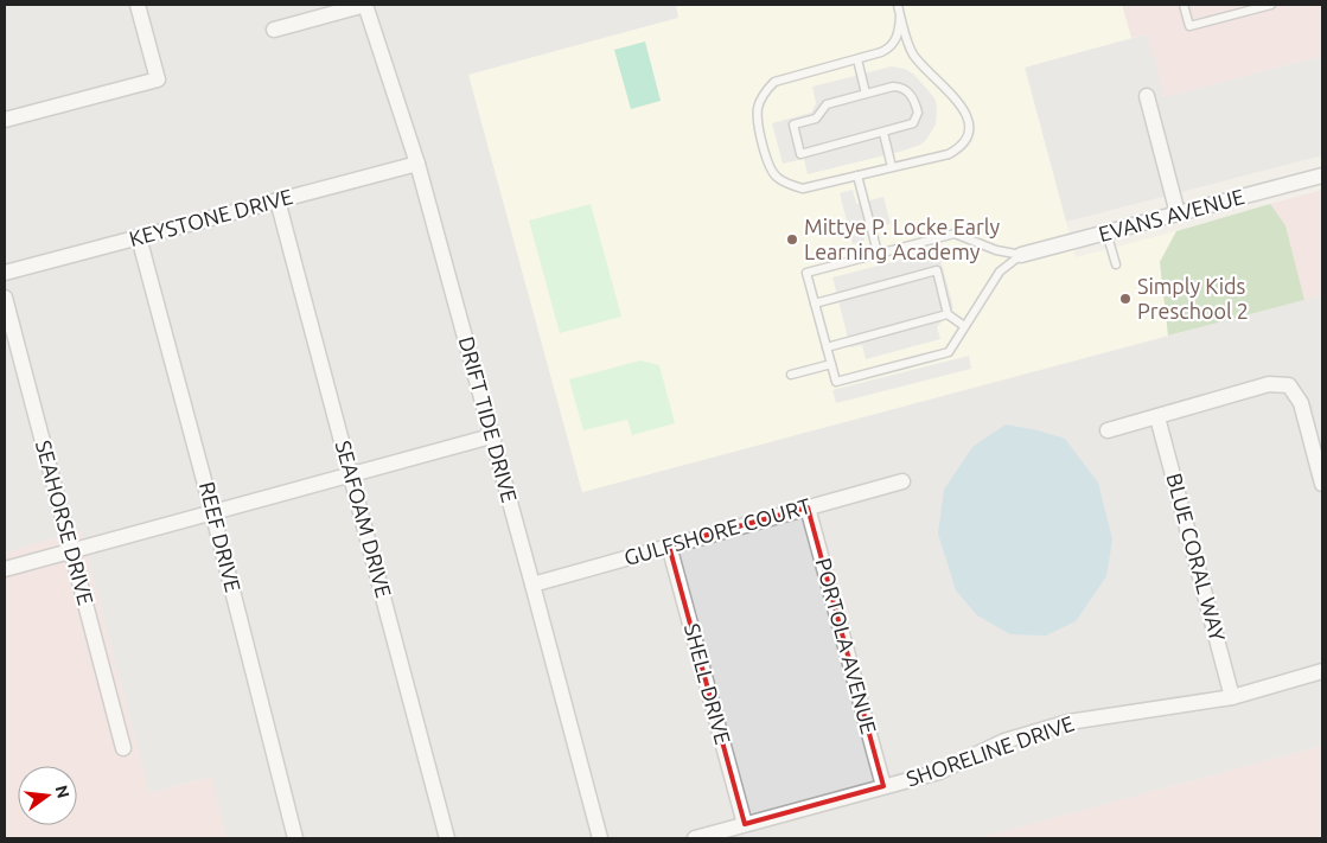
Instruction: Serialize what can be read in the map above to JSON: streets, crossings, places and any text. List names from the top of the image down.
{
  "streets": {
    "street": [
      "EVANS AVENUE",
      "KEYSTONE DRIVE",
      "DRIFT TIDE DRIVE",
      "SEAFOAM DRIVE",
      "SEAHORSE DRIVE",
      "GULFSHORE COURT",
      "REEF DRIVE",
      "BLUE CORAL WAY",
      "PORTOLA AVENUE",
      "SHELL DRIVE",
      "SHORELINE DRIVE"
    ]
  },
  "crossings": [
    ["KEYSTONE DRIVE", "DRIFT TIDE DRIVE"],
    ["KEYSTONE DRIVE", "SEAFOAM DRIVE"],
    ["KEYSTONE DRIVE", "REEF DRIVE"],
    ["DRIFT TIDE DRIVE", "GULFSHORE COURT"],
    ["GULFSHORE COURT", "PORTOLA AVENUE"],
    ["GULFSHORE COURT", "SHELL DRIVE"],
    ["BLUE CORAL WAY", "SHORELINE DRIVE"],
    ["PORTOLA AVENUE", "SHORELINE DRIVE"],
    ["SHELL DRIVE", "SHORELINE DRIVE"]
  ],
  "places": ["Mittye P. Locke Early Learning Academy", "Simply Kids Preschool 2"],
  "north": "right"
}
